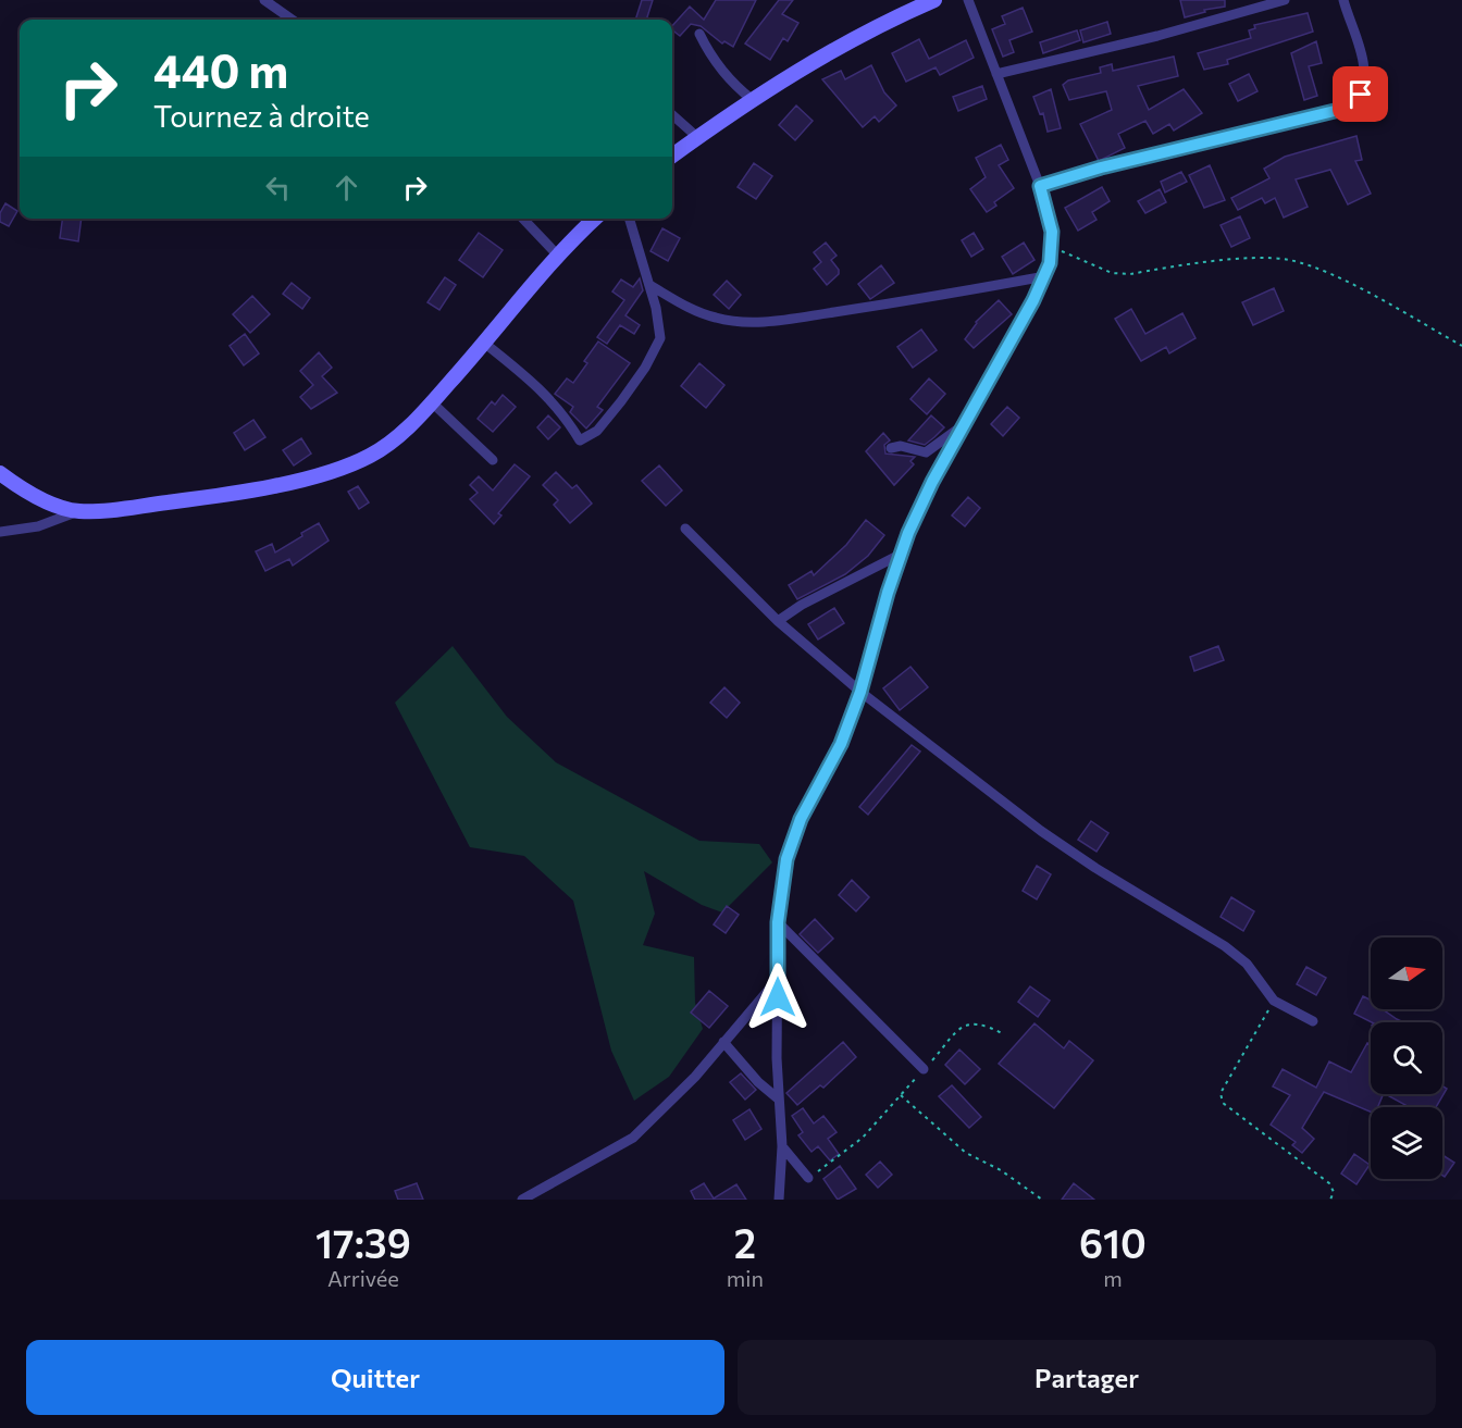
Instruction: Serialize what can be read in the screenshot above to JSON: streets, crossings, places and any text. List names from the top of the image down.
{
  "north": "right",
  "page": {
    "turn": ["440 m", "Tournez à droite"],
    "eta": [
      "17:39",
      "Arrivée",
      "2",
      "min",
      "610",
      "m"
    ],
    "buttons": ["Quitter", "Partager"]
  }
}
